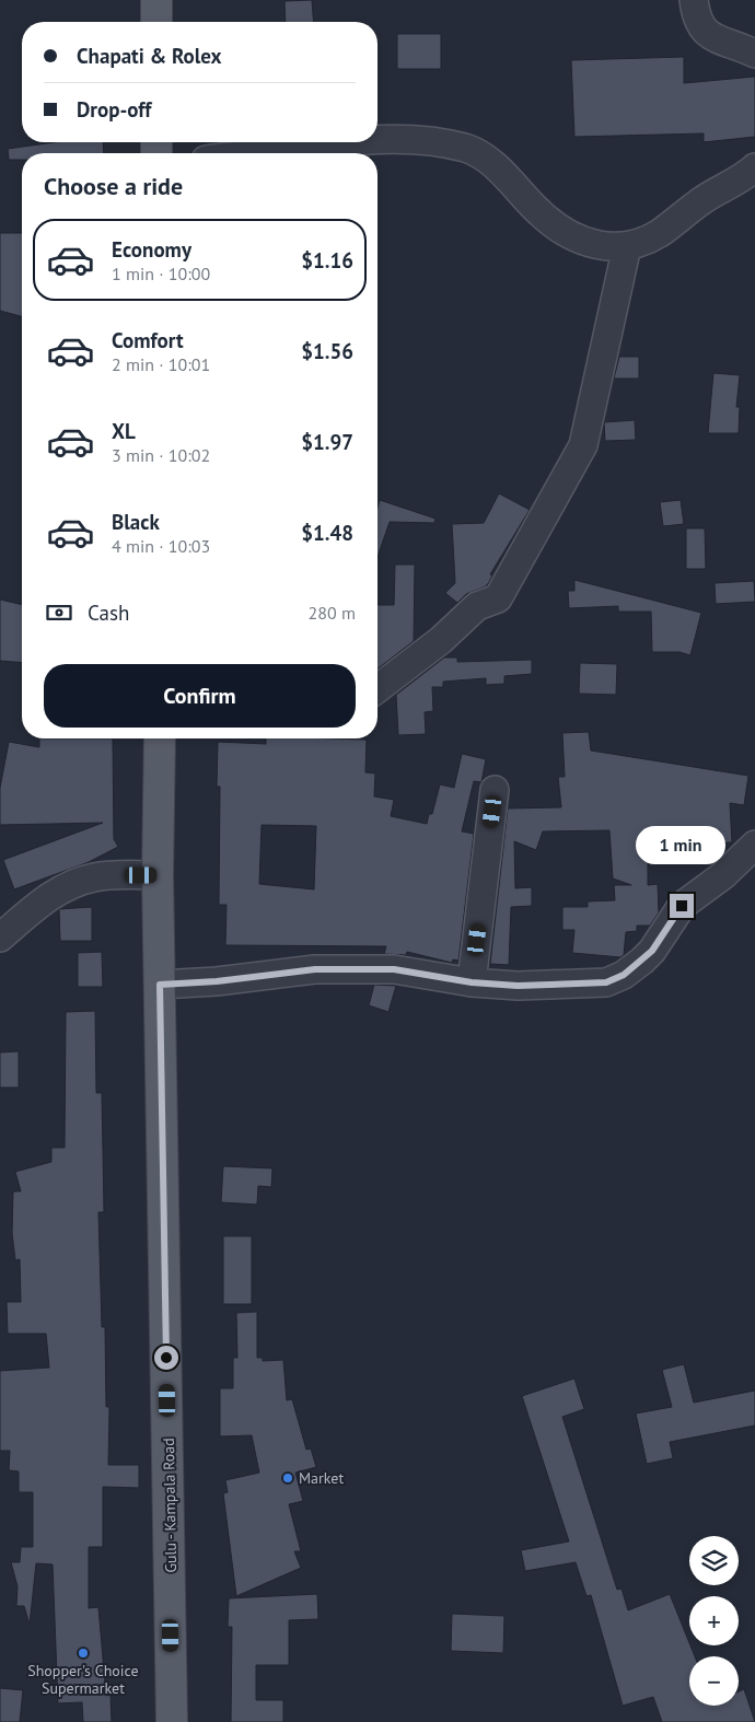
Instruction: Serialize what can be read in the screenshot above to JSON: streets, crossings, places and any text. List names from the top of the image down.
{
  "streets": {
    "main road": ["Gulu - Kampala Road"]
  },
  "places": ["Market", "Shopper's Choice Supermarket"],
  "page": {
    "banner": ["Chapati & Rolex", "Drop-off"],
    "heading": "Choose a ride",
    "list": [
      {
        "name": "Economy",
        "note": "1 min · 10:00",
        "value": "$1.16"
      },
      {
        "name": "Comfort",
        "note": "2 min · 10:01",
        "value": "$1.56"
      },
      {
        "name": "XL",
        "note": "3 min · 10:02",
        "value": "$1.97"
      },
      {
        "name": "Black",
        "note": "4 min · 10:03",
        "value": "$1.48"
      }
    ],
    "pay": ["Cash", "280 m"],
    "buttons": "Confirm",
    "bubble": "1 min",
    "map_buttons": ["+", "−"]
  }
}
